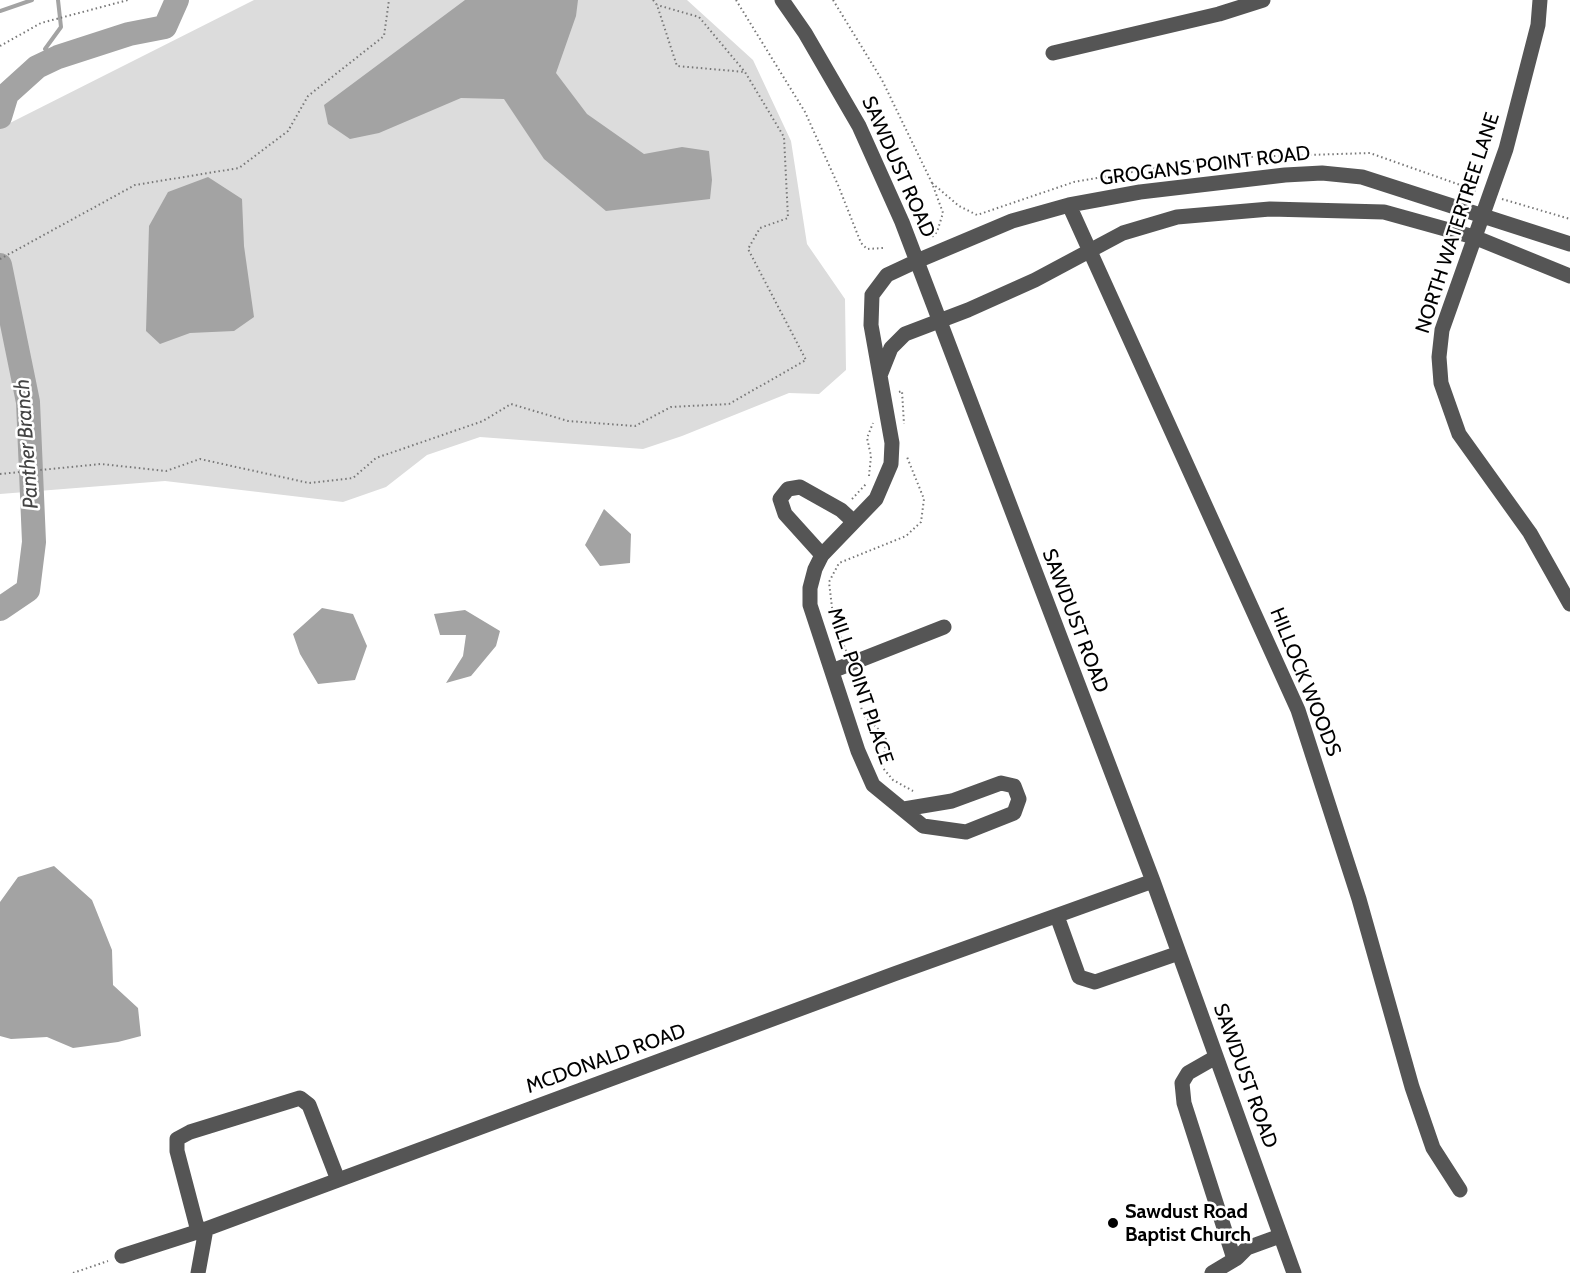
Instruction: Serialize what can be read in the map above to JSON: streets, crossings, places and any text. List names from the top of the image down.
{
  "streets": {
    "street": [
      "GROGANS POINT ROAD",
      "SAWDUST ROAD",
      "NORTH WATERTREE LANE",
      "HILLOCK WOODS",
      "MILL POINT PLACE",
      "MCDONALD ROAD"
    ]
  },
  "crossings": [
    ["GROGANS POINT ROAD", "SAWDUST ROAD"],
    ["GROGANS POINT ROAD", "NORTH WATERTREE LANE"],
    ["GROGANS POINT ROAD", "HILLOCK WOODS"],
    ["GROGANS POINT ROAD", "MILL POINT PLACE"],
    ["SAWDUST ROAD", "MILL POINT PLACE"],
    ["SAWDUST ROAD", "MCDONALD ROAD"]
  ],
  "water": ["Panther Branch"],
  "places": ["Sawdust Road Baptist Church"]
}
